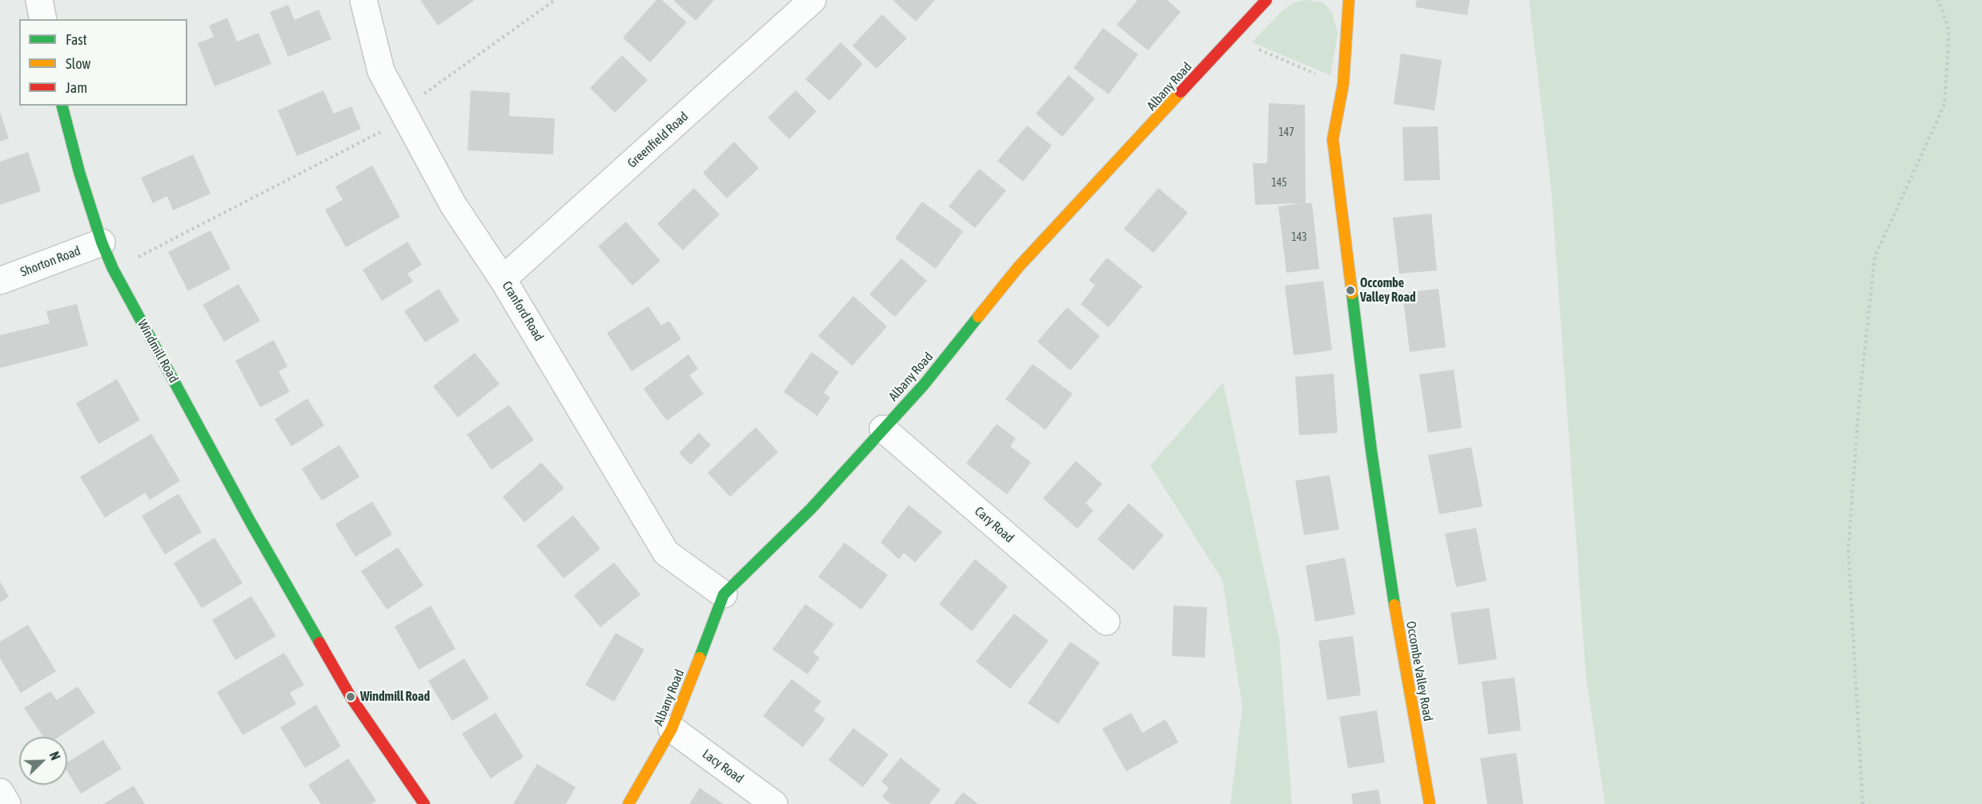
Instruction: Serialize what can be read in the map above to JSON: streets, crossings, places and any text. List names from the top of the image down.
{
  "streets": {
    "street": [
      "Albany Road",
      "Greenfield Road",
      "Shorton Road",
      "Cranford Road",
      "Windmill Road",
      "Cary Road",
      "Occombe Valley Road",
      "Lacy Road"
    ]
  },
  "crossings": [
    ["Albany Road", "Cranford Road"],
    ["Albany Road", "Cary Road"],
    ["Albany Road", "Lacy Road"],
    ["Greenfield Road", "Cranford Road"],
    ["Shorton Road", "Windmill Road"]
  ],
  "places": ["Occombe Valley Road", "Windmill Road"],
  "house_numbers": ["147", "145", "143"],
  "legend": ["Fast", "Slow", "Jam"],
  "north": "top right"
}
